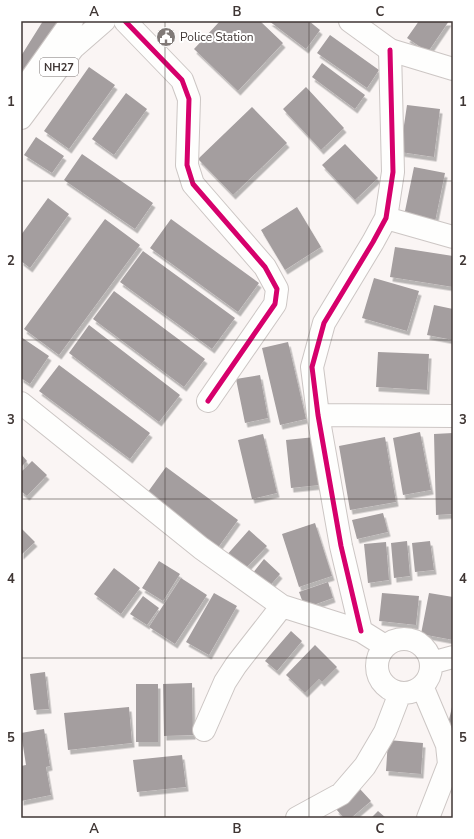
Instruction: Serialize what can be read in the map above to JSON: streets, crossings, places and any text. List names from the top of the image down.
{
  "streets": {
    "main road": ["NH27"]
  },
  "places": {
    "public building": ["Police Station"]
  },
  "grid": {
    "columns": ["A", "B", "C"],
    "rows": [
      "1",
      "2",
      "3",
      "4",
      "5"
    ]
  }
}
